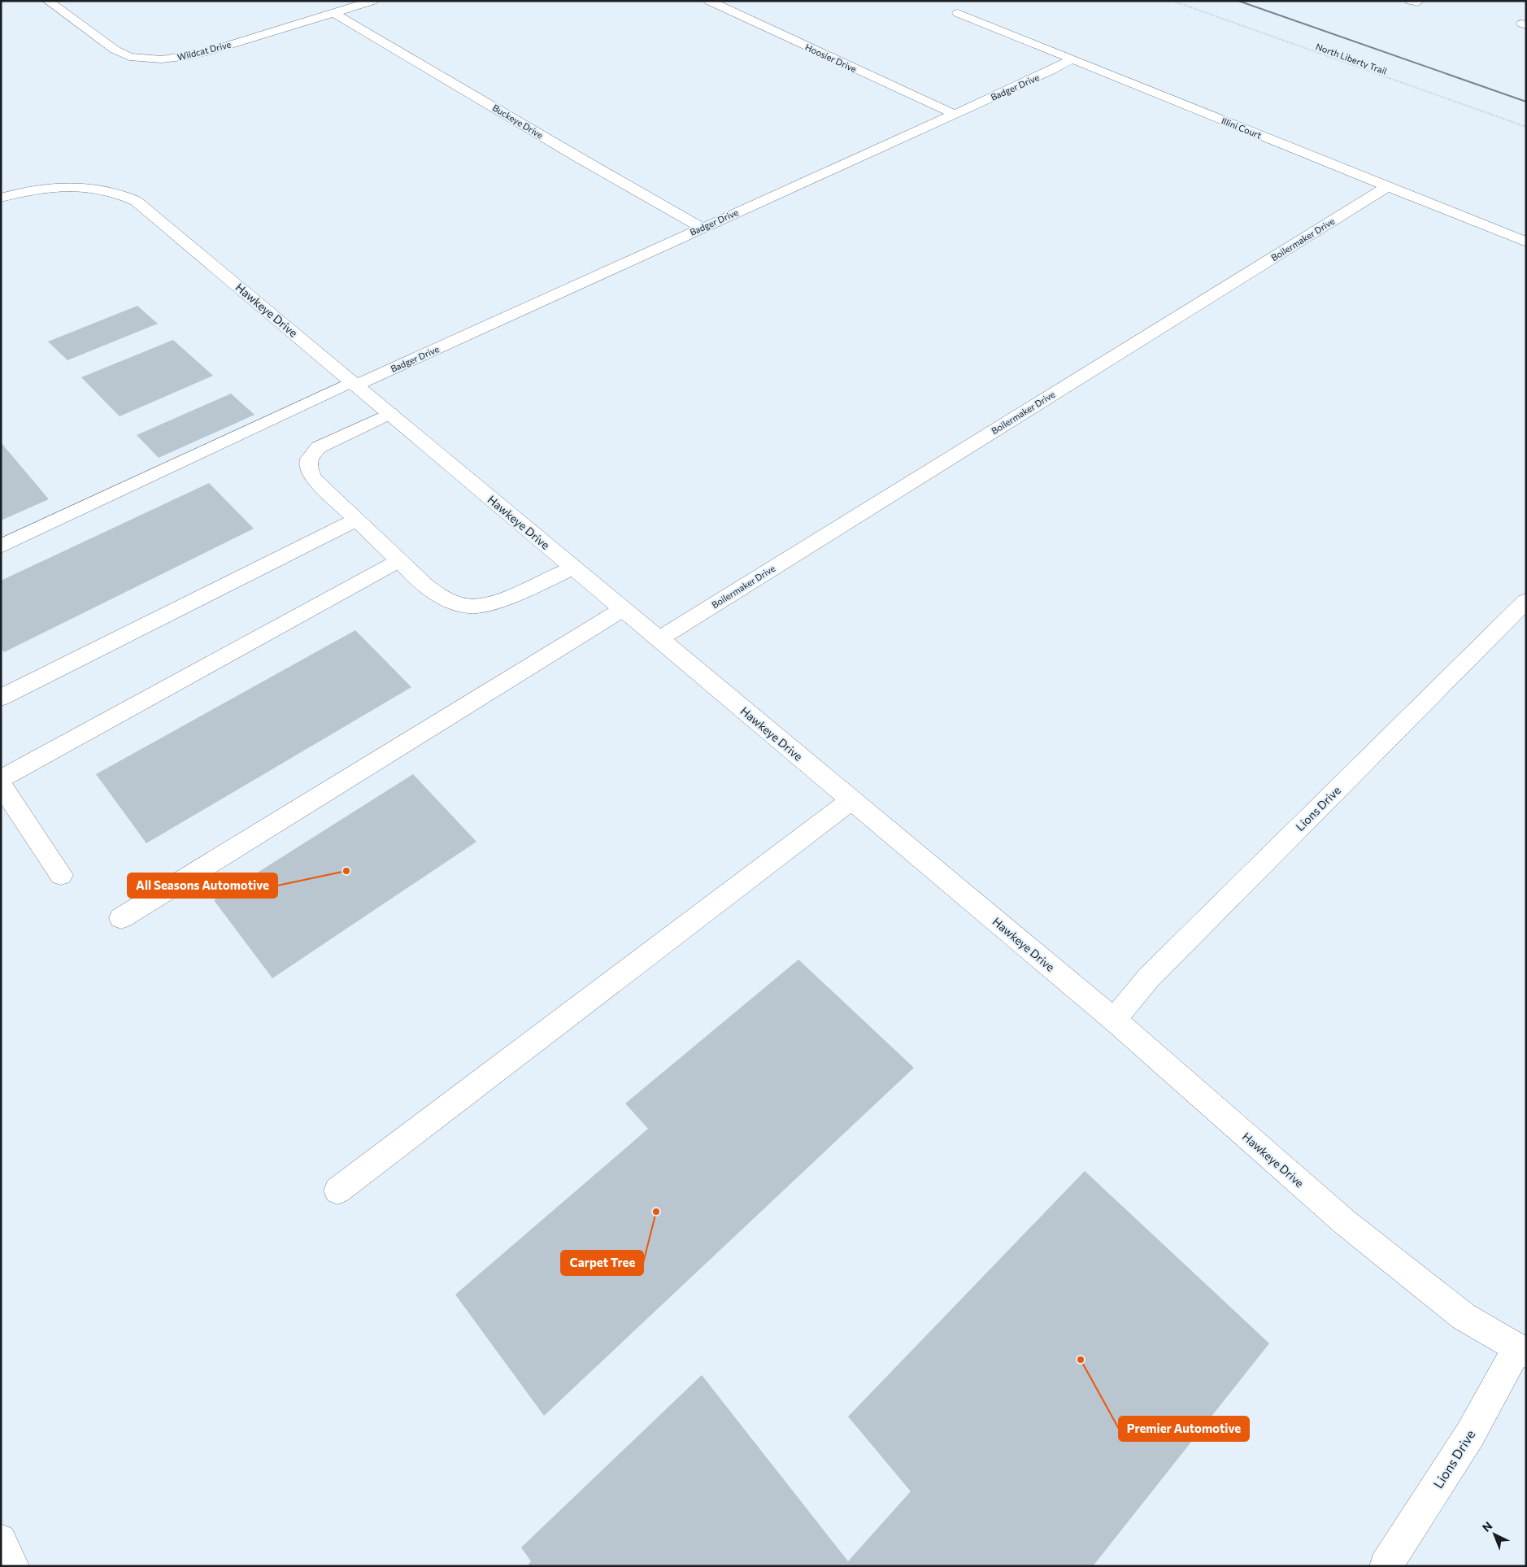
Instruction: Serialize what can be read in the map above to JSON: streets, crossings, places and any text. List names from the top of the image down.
{
  "streets": {
    "street": [
      "Wildcat Drive",
      "Hoosier Drive",
      "Badger Drive",
      "Buckeye Drive",
      "Illini Court",
      "Boilermaker Drive",
      "Hawkeye Drive",
      "Lions Drive"
    ],
    "path": ["North Liberty Trail"]
  },
  "crossings": [
    ["Wildcat Drive", "Buckeye Drive"],
    ["Hoosier Drive", "Badger Drive"],
    ["Badger Drive", "Buckeye Drive"],
    ["Badger Drive", "Illini Court"],
    ["Badger Drive", "Hawkeye Drive"],
    ["Illini Court", "Boilermaker Drive"],
    ["Boilermaker Drive", "Hawkeye Drive"],
    ["Hawkeye Drive", "Lions Drive"]
  ],
  "places": ["All Seasons Automotive", "Carpet Tree", "Premier Automotive"],
  "north": "top left"
}
